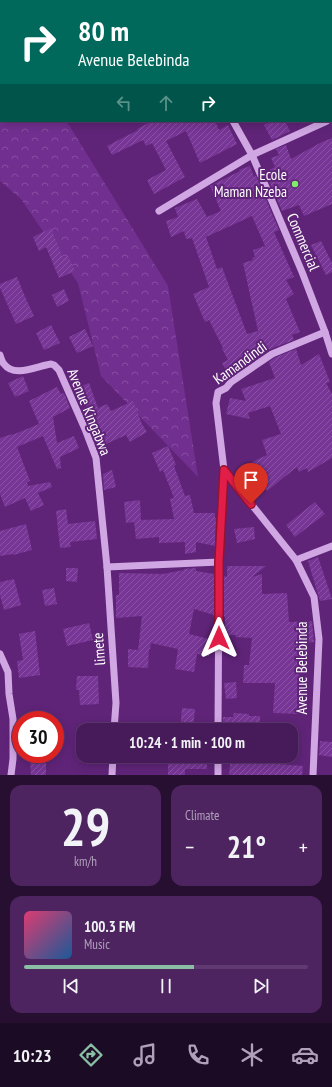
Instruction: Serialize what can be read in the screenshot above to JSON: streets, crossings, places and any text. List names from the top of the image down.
{
  "streets": {
    "street": [
      "Commercial",
      "Kamandindi",
      "Avenue Kingabwa",
      "limete",
      "Avenue Belebinda"
    ]
  },
  "crossings": [
    ["Commercial", "Kamandindi"],
    ["Kamandindi", "Avenue Belebinda"],
    ["Avenue Kingabwa", "limete"]
  ],
  "places": ["Ecole Maman Nzeba"],
  "page": {
    "turn": ["80 m", "Avenue Belebinda"],
    "limit": "30",
    "trip": "10:24 · 1 min · 100 m",
    "tile": [
      ["29", "km/h"],
      "Climate"
    ],
    "heat": ["−", "21°", "+"],
    "song": ["100.3 FM", "Music"],
    "tabs": "10:23"
  }
}
